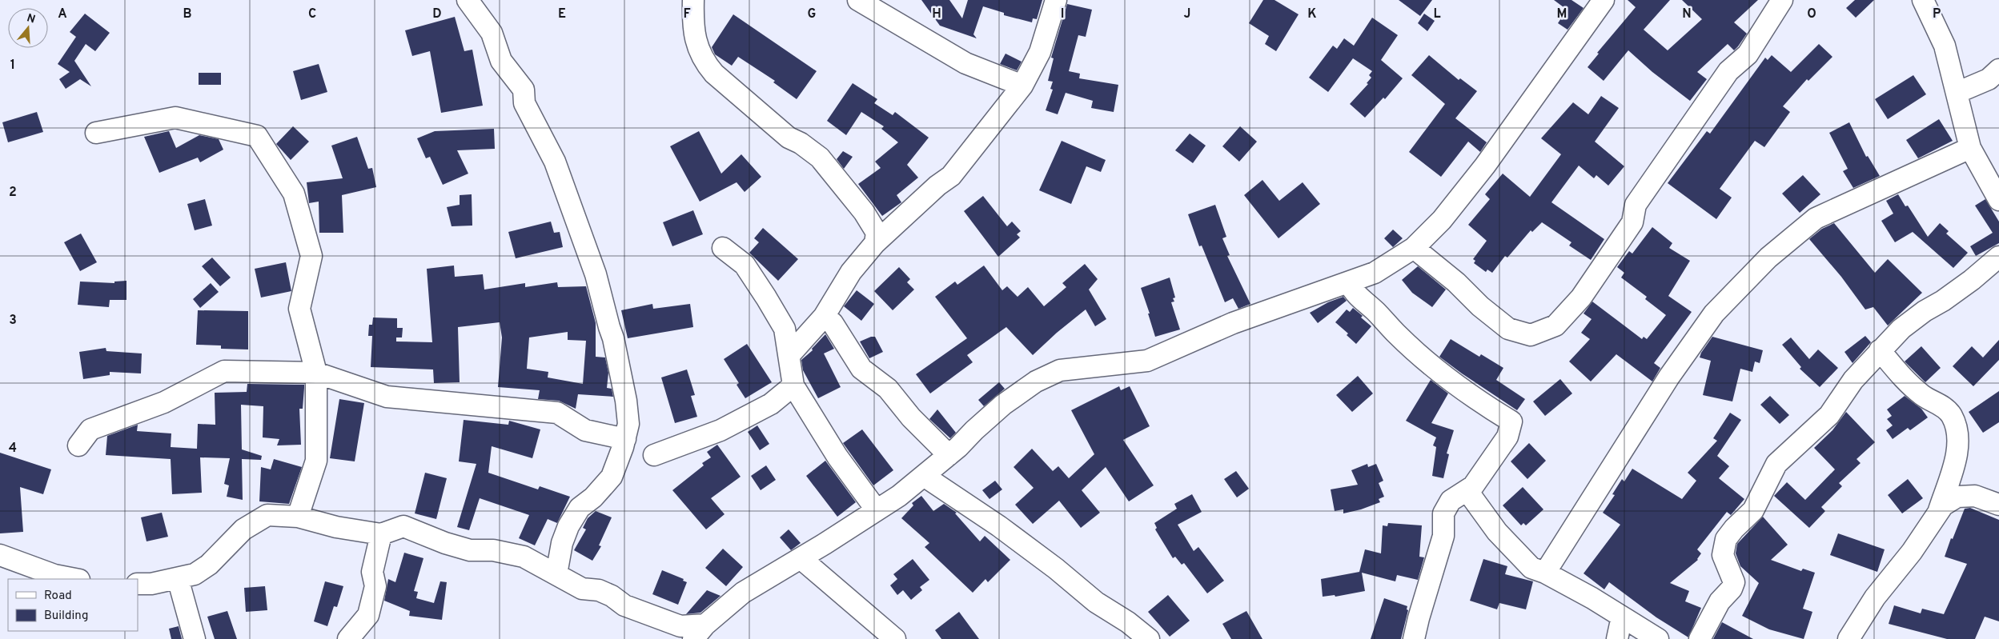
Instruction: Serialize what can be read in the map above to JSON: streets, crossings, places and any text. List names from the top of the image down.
{
  "legend": ["Road", "Building"],
  "north": "top",
  "grid": {
    "columns": [
      "A",
      "B",
      "C",
      "D",
      "E",
      "F",
      "G",
      "H",
      "I",
      "J",
      "K",
      "L",
      "M",
      "N",
      "O",
      "P"
    ],
    "rows": [
      "1",
      "2",
      "3",
      "4"
    ]
  }
}
